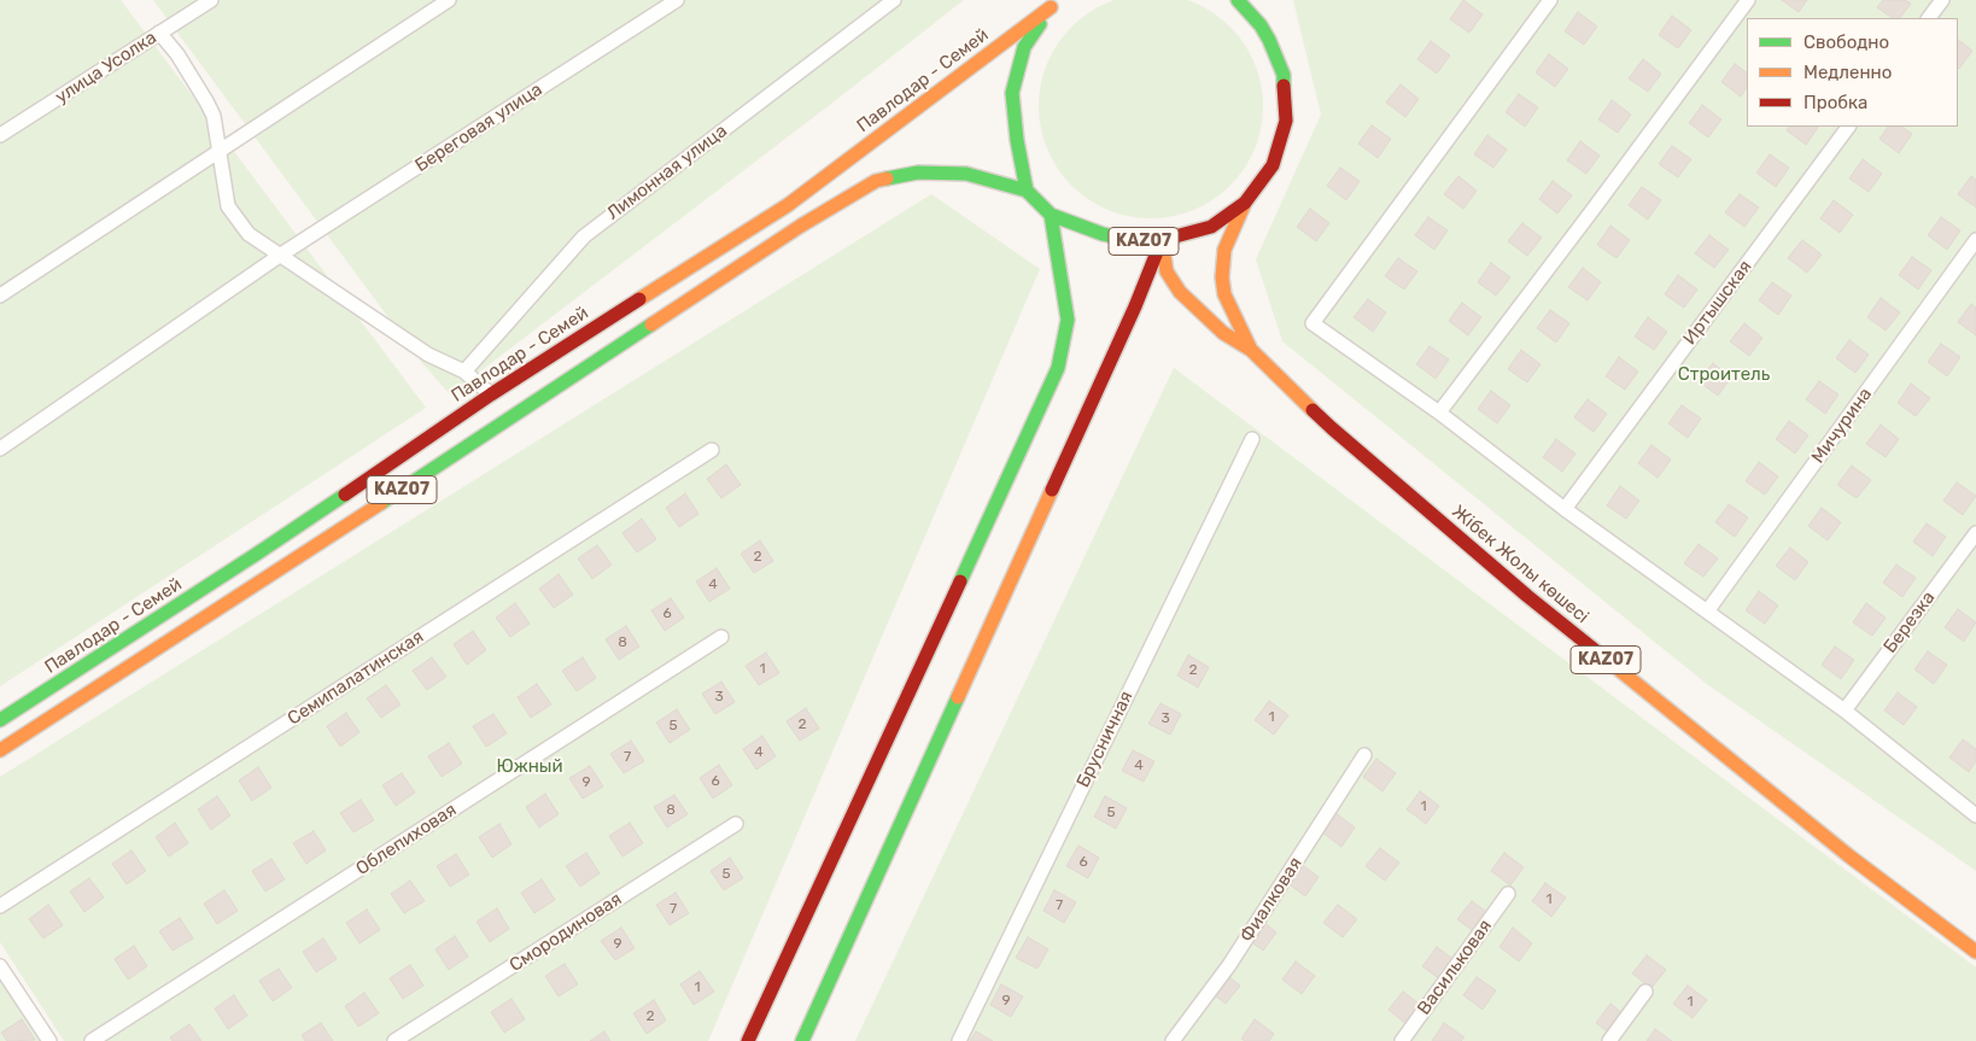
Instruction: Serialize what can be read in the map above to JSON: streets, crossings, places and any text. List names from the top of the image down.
{
  "streets": {
    "main road": ["Павлодар - Семей", "KAZ07", "Жібек Жолы көшесі"],
    "street": [
      "улица Усолка",
      "Береговая улица",
      "Лимонная улица",
      "Иртышская",
      "Мичурина",
      "Березка",
      "Семипалатинская",
      "Брусничная",
      "Облепиховая",
      "Фиалковая",
      "Смородиновая",
      "Васильковая"
    ]
  },
  "crossings": [
    ["Павлодар - Семей", "KAZ07"],
    ["KAZ07", "Жібек Жолы көшесі"]
  ],
  "parks": ["Строитель", "Южный"],
  "house_numbers": [
    "2",
    "4",
    "6",
    "8",
    "1",
    "2",
    "3",
    "1",
    "3",
    "2",
    "5",
    "4",
    "7",
    "4",
    "6",
    "9",
    "1",
    "8",
    "5",
    "6",
    "5",
    "1",
    "7",
    "7",
    "9",
    "1",
    "9",
    "1",
    "2"
  ],
  "legend": ["Свободно", "Медленно", "Пробка"]
}
